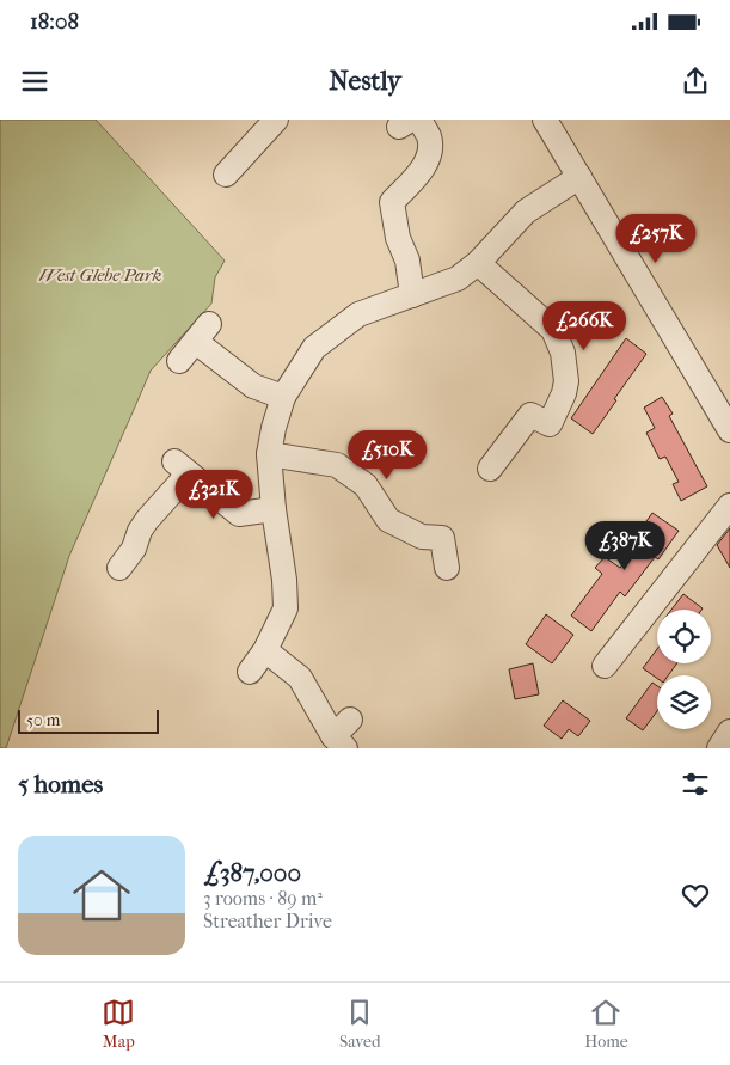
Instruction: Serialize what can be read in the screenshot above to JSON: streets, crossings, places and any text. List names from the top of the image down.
{
  "parks": ["West Glebe Park"],
  "scale_bar": "50 m",
  "page": {
    "status": "18:08",
    "header": "Nestly",
    "price": [
      "£257K",
      "£266K",
      "£510K",
      "£321K",
      "£387K"
    ],
    "scale": "50 m",
    "heading": "5 homes",
    "list": [
      {
        "name": "£387,000",
        "note": "3 rooms · 89 m² · Streather Drive"
      }
    ],
    "tabs": ["Map", "Saved", "Home"]
  }
}
